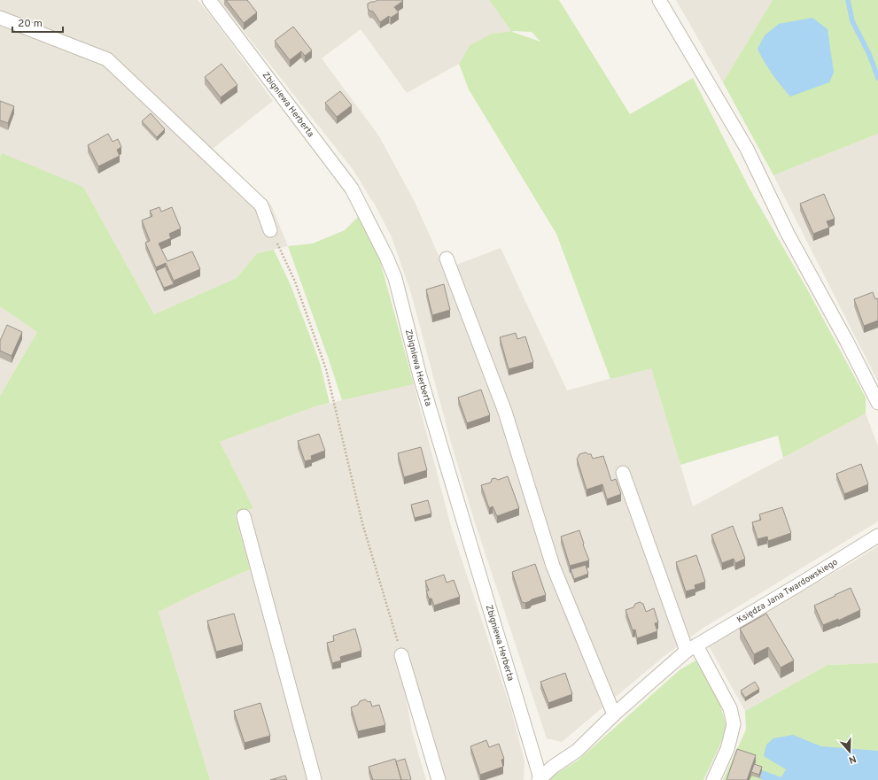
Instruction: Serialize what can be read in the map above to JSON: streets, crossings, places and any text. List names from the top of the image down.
{
  "streets": {
    "street": ["Zbigniewa Herberta", "Księdza Jana Twardowskiego"]
  },
  "crossings": [
    ["Zbigniewa Herberta", "Księdza Jana Twardowskiego"]
  ],
  "scale_bar": "20 m",
  "north": "bottom"
}
